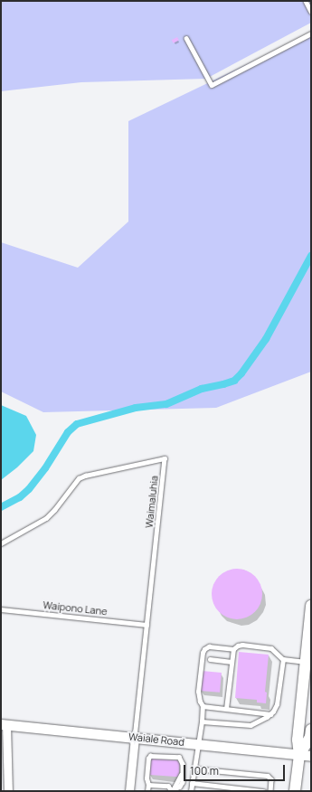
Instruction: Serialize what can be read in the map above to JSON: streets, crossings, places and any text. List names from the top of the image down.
{
  "streets": {
    "street": ["Waiale Road"],
    "lane": ["Waimaluhia", "Waipono Lane"]
  },
  "crossings": [
    ["Waimaluhia", "Waipono Lane"],
    ["Waimaluhia", "Waiale Road"]
  ],
  "scale_bar": "100 m"
}
